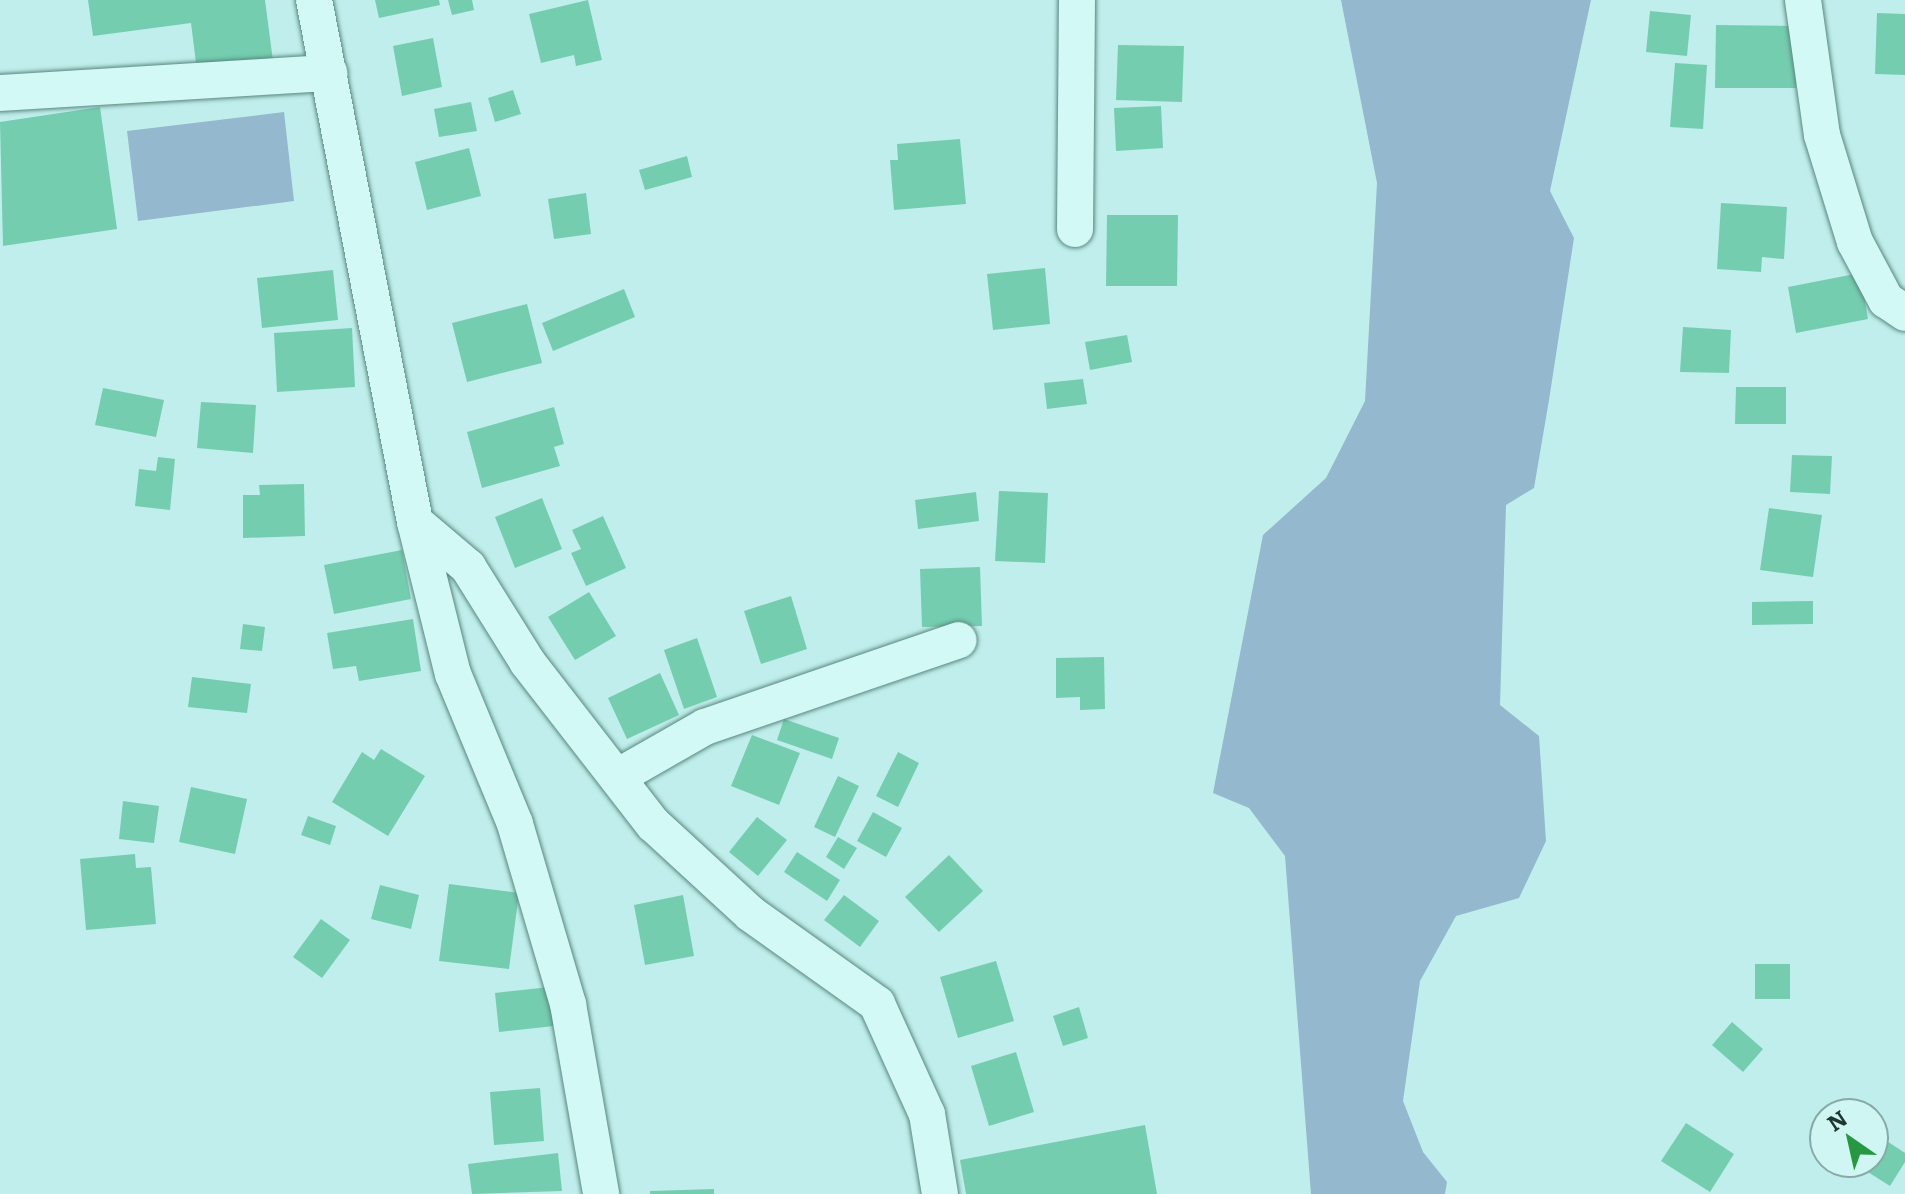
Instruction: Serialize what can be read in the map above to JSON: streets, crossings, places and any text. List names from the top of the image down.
{
  "north": "top left"
}
